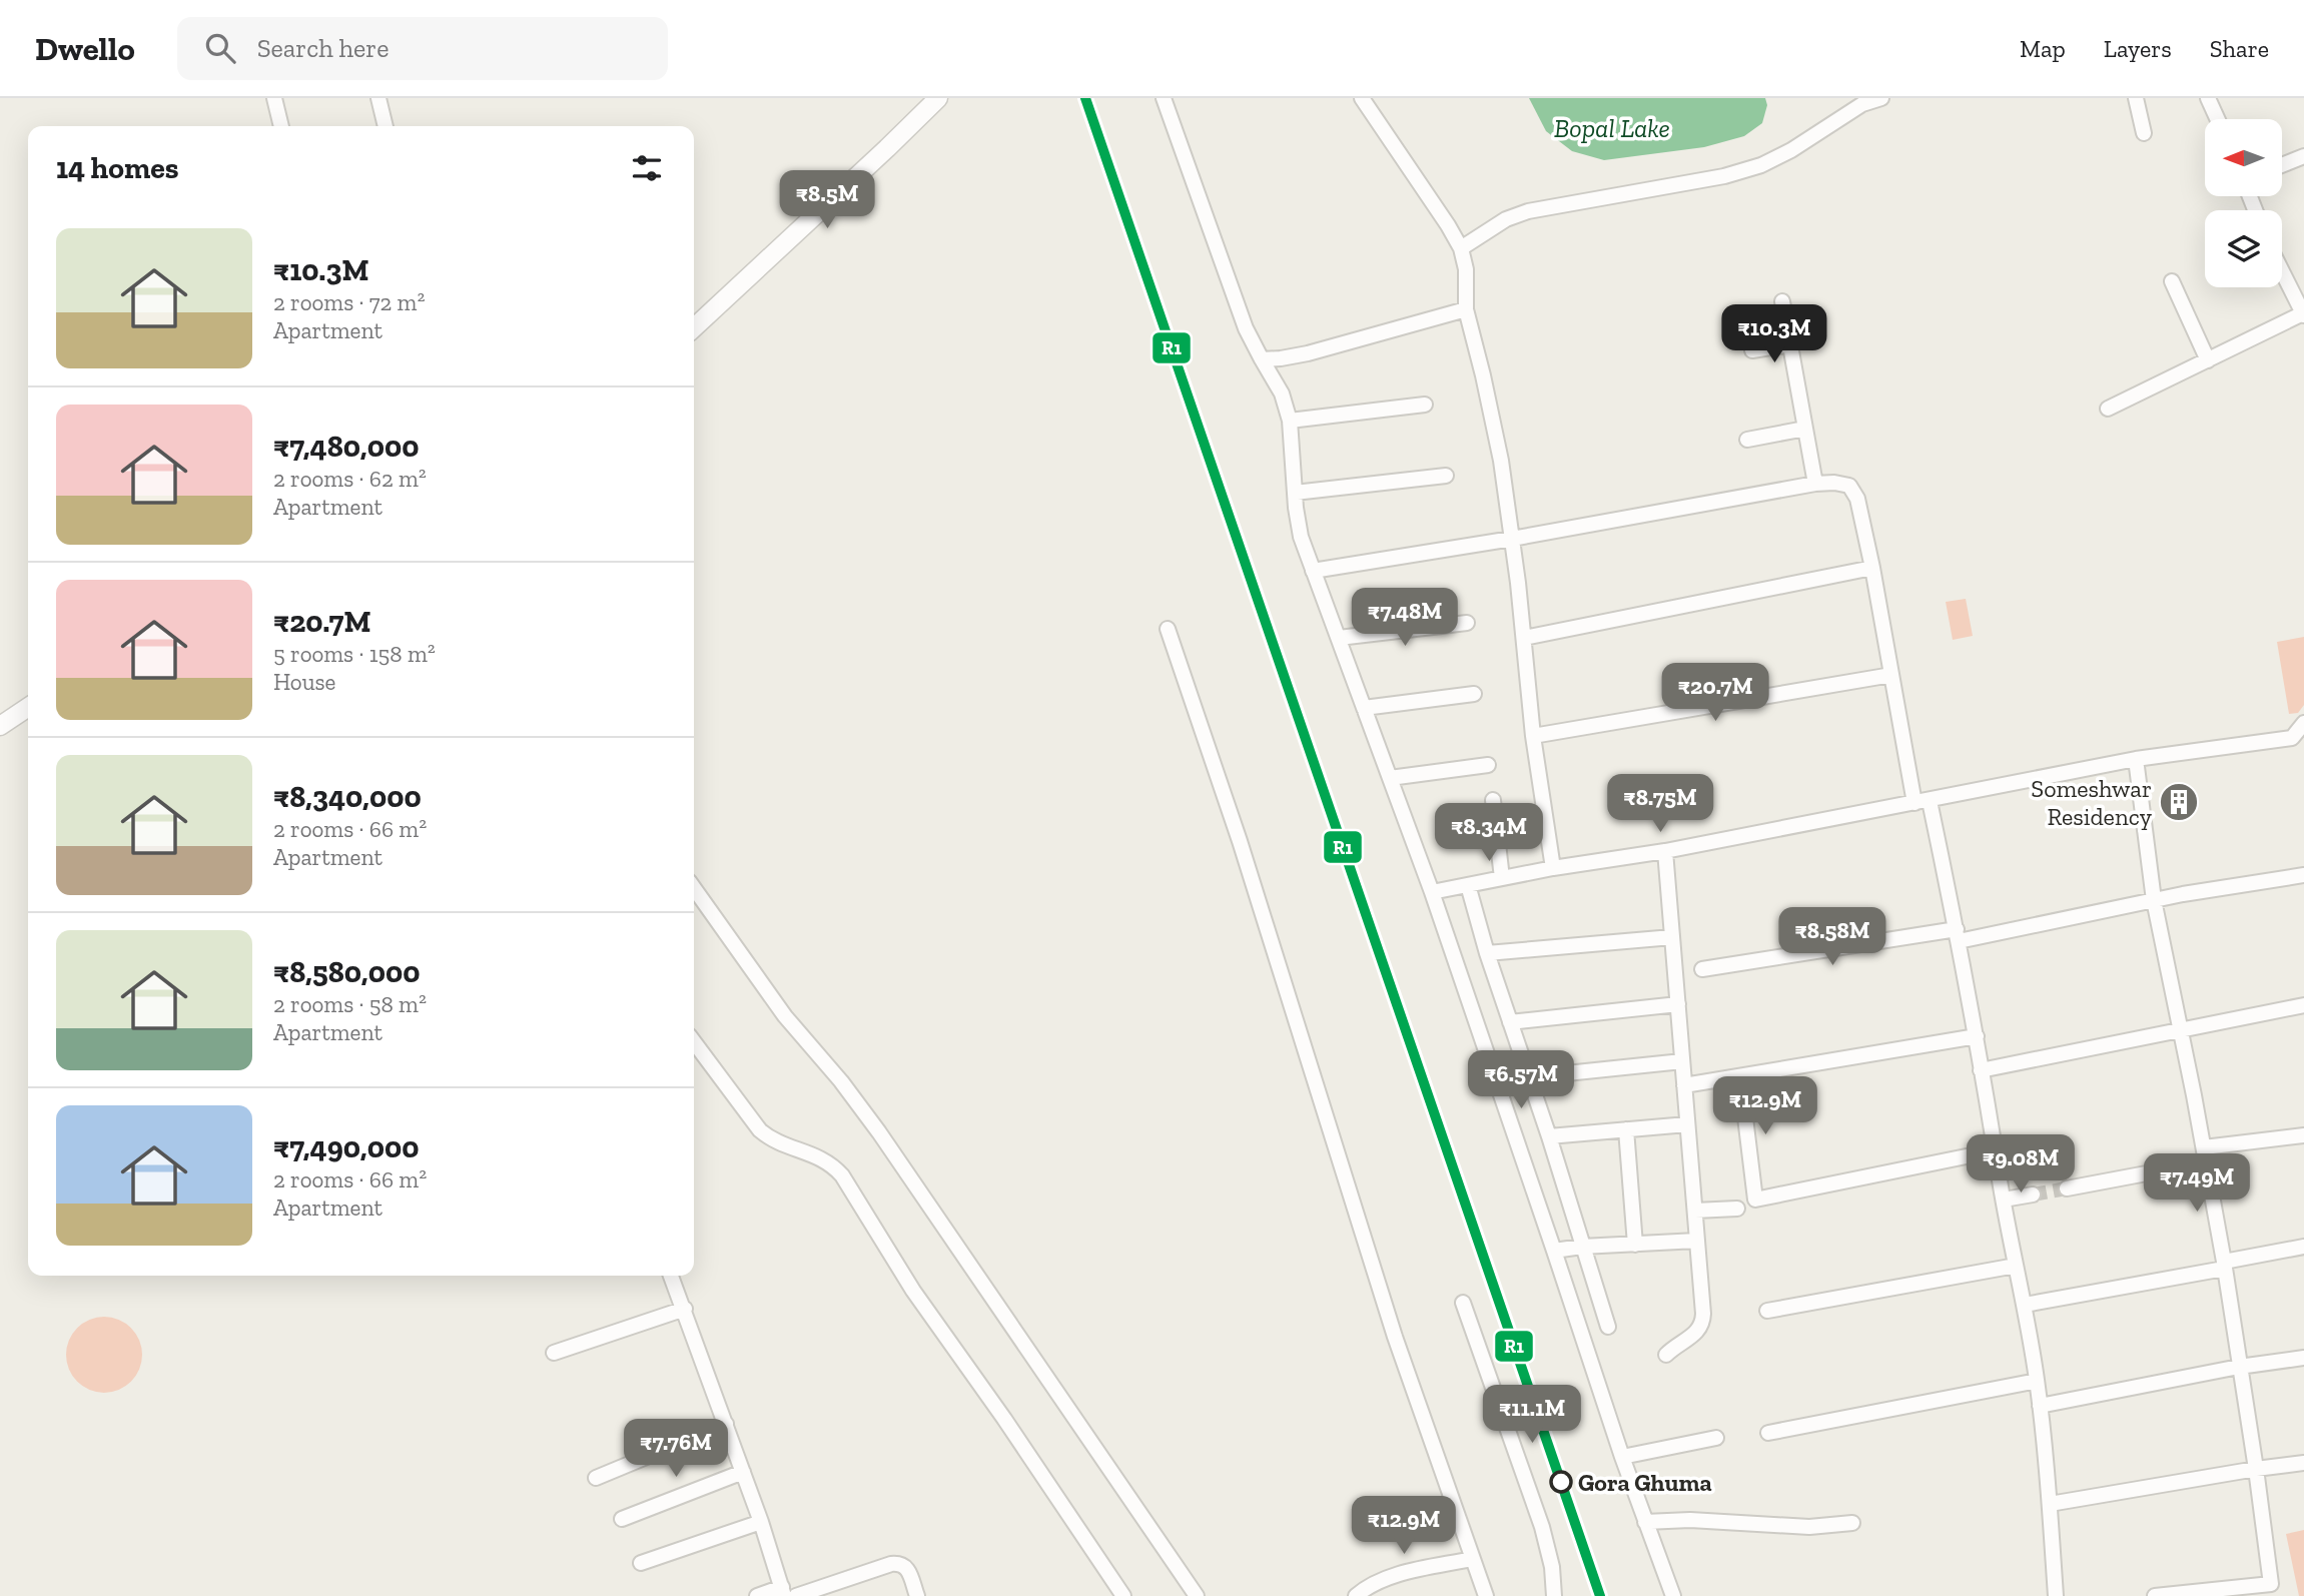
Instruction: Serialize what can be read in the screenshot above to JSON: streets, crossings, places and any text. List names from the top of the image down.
{
  "water": ["Bopal Lake"],
  "places": {
    "building": ["Someshwar Residency"],
    "other": ["Gora Ghuma"]
  },
  "lines": ["transit line R1"],
  "north": "left",
  "page": {
    "header": "Dwello",
    "search": "Search here",
    "nav": ["Map", "Layers", "Share"],
    "heading": "14 homes",
    "price": [
      "₹8.5M",
      "₹10.3M",
      "₹7.48M",
      "₹20.7M",
      "₹8.75M",
      "₹8.34M",
      "₹8.58M",
      "₹6.57M",
      "₹12.9M",
      "₹9.08M",
      "₹7.49M",
      "₹11.1M",
      "₹7.76M",
      "₹12.9M"
    ],
    "list": [
      {
        "name": "₹10.3M",
        "note": "2 rooms · 72 m² · Apartment"
      },
      {
        "name": "₹7,480,000",
        "note": "2 rooms · 62 m² · Apartment"
      },
      {
        "name": "₹20.7M",
        "note": "5 rooms · 158 m² · House"
      },
      {
        "name": "₹8,340,000",
        "note": "2 rooms · 66 m² · Apartment"
      },
      {
        "name": "₹8,580,000",
        "note": "2 rooms · 58 m² · Apartment"
      },
      {
        "name": "₹7,490,000",
        "note": "2 rooms · 66 m² · Apartment"
      }
    ]
  }
}
